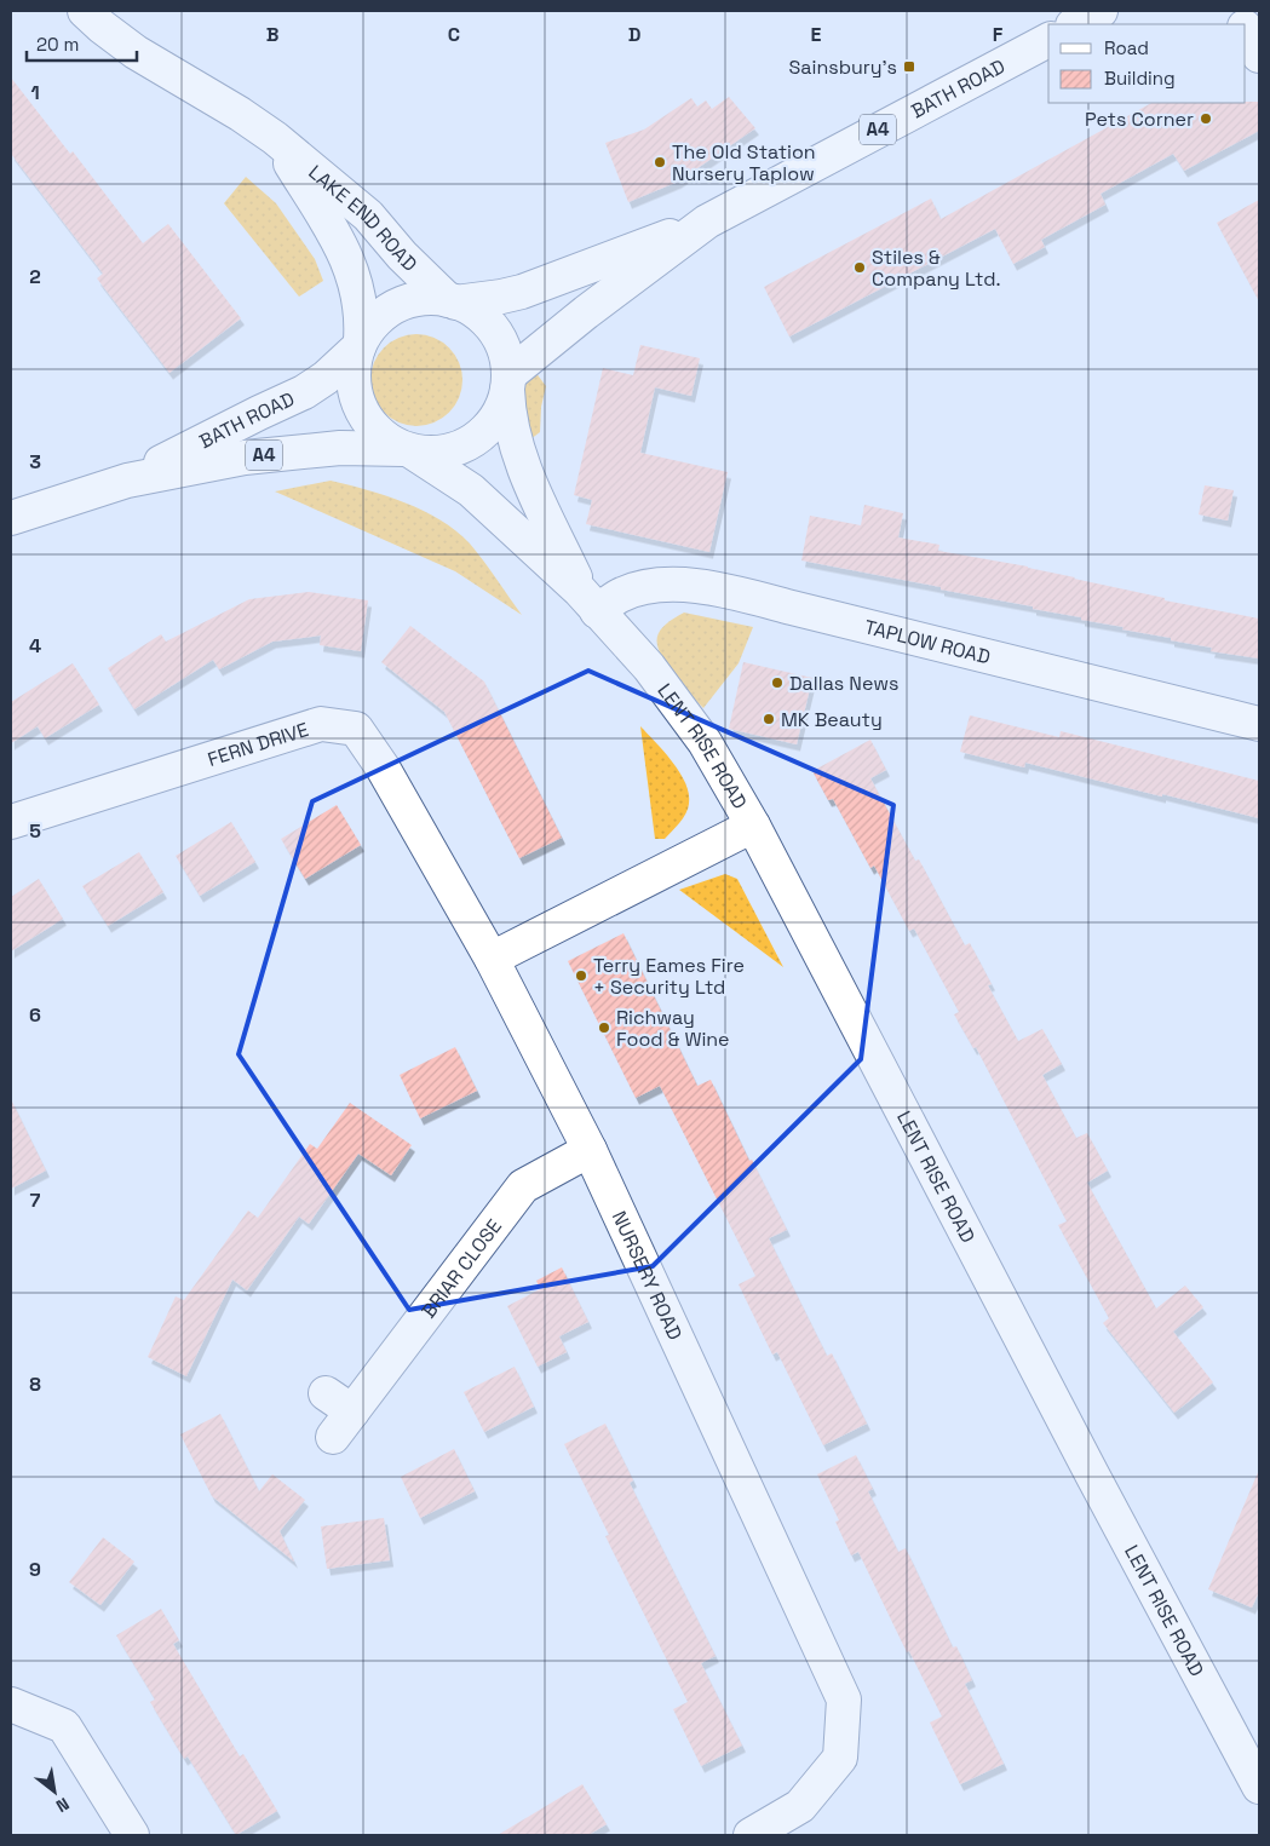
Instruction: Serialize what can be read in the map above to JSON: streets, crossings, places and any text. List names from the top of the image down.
{
  "streets": {
    "street": [
      "BATH ROAD",
      "A4",
      "LAKE END ROAD",
      "TAPLOW ROAD",
      "FERN DRIVE",
      "LENT RISE ROAD",
      "BRIAR CLOSE",
      "NURSERY ROAD"
    ]
  },
  "crossings": [
    ["BATH ROAD", "LAKE END ROAD"],
    ["BATH ROAD", "LENT RISE ROAD"],
    ["LAKE END ROAD", "LENT RISE ROAD"],
    ["TAPLOW ROAD", "LENT RISE ROAD"],
    ["FERN DRIVE", "NURSERY ROAD"],
    ["BRIAR CLOSE", "NURSERY ROAD"]
  ],
  "places": {
    "transit": ["Sainsbury's"],
    "other": [
      "Pets Corner",
      "The Old Station Nursery Taplow",
      "Stiles & Company Ltd.",
      "Dallas News",
      "MK Beauty",
      "Terry Eames Fire + Security Ltd",
      "Richway Food & Wine"
    ]
  },
  "legend": ["Road", "Building"],
  "scale_bar": "20 m",
  "north": "bottom right",
  "grid": {
    "columns": [
      "B",
      "C",
      "D",
      "E",
      "F"
    ],
    "rows": [
      "1",
      "2",
      "3",
      "4",
      "5",
      "6",
      "7",
      "8",
      "9"
    ]
  }
}
